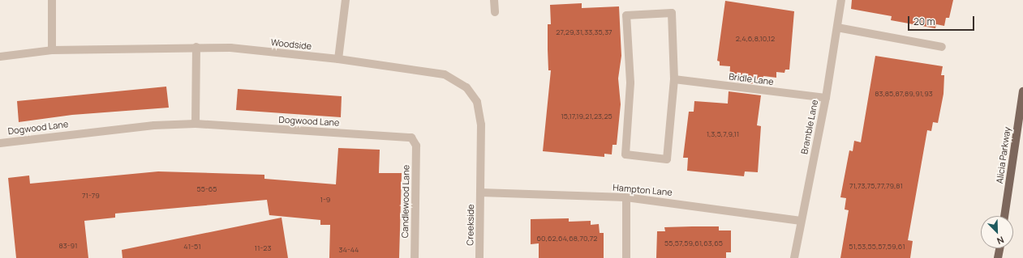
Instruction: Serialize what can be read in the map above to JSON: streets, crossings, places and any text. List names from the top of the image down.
{
  "streets": {
    "main road": ["Alicia Parkway"],
    "street": [
      "Woodside",
      "Bridle Lane",
      "Dogwood Lane",
      "Bramble Lane",
      "Hampton Lane",
      "Candlewood Lane",
      "Creekside"
    ]
  },
  "crossings": [
    ["Woodside", "Hampton Lane"],
    ["Woodside", "Creekside"],
    ["Bridle Lane", "Bramble Lane"],
    ["Dogwood Lane", "Candlewood Lane"],
    ["Bramble Lane", "Hampton Lane"],
    ["Hampton Lane", "Creekside"]
  ],
  "house_numbers": [
    "27,29,31,33,35,37",
    "2,4,6,8,10,12",
    "83,85,87,89,91,93",
    "15,17,19,21,23,25",
    "1,3,5,7,9,11",
    "71,73,75,77,79,81",
    "55-65",
    "71-79",
    "1-9",
    "60,62,64,68,70,72",
    "55,57,59,61,63,65",
    "83-91",
    "41-51",
    "51,53,55,57,59,61",
    "11-23",
    "34-44"
  ],
  "scale_bar": "20 m",
  "north": "bottom right"
}
